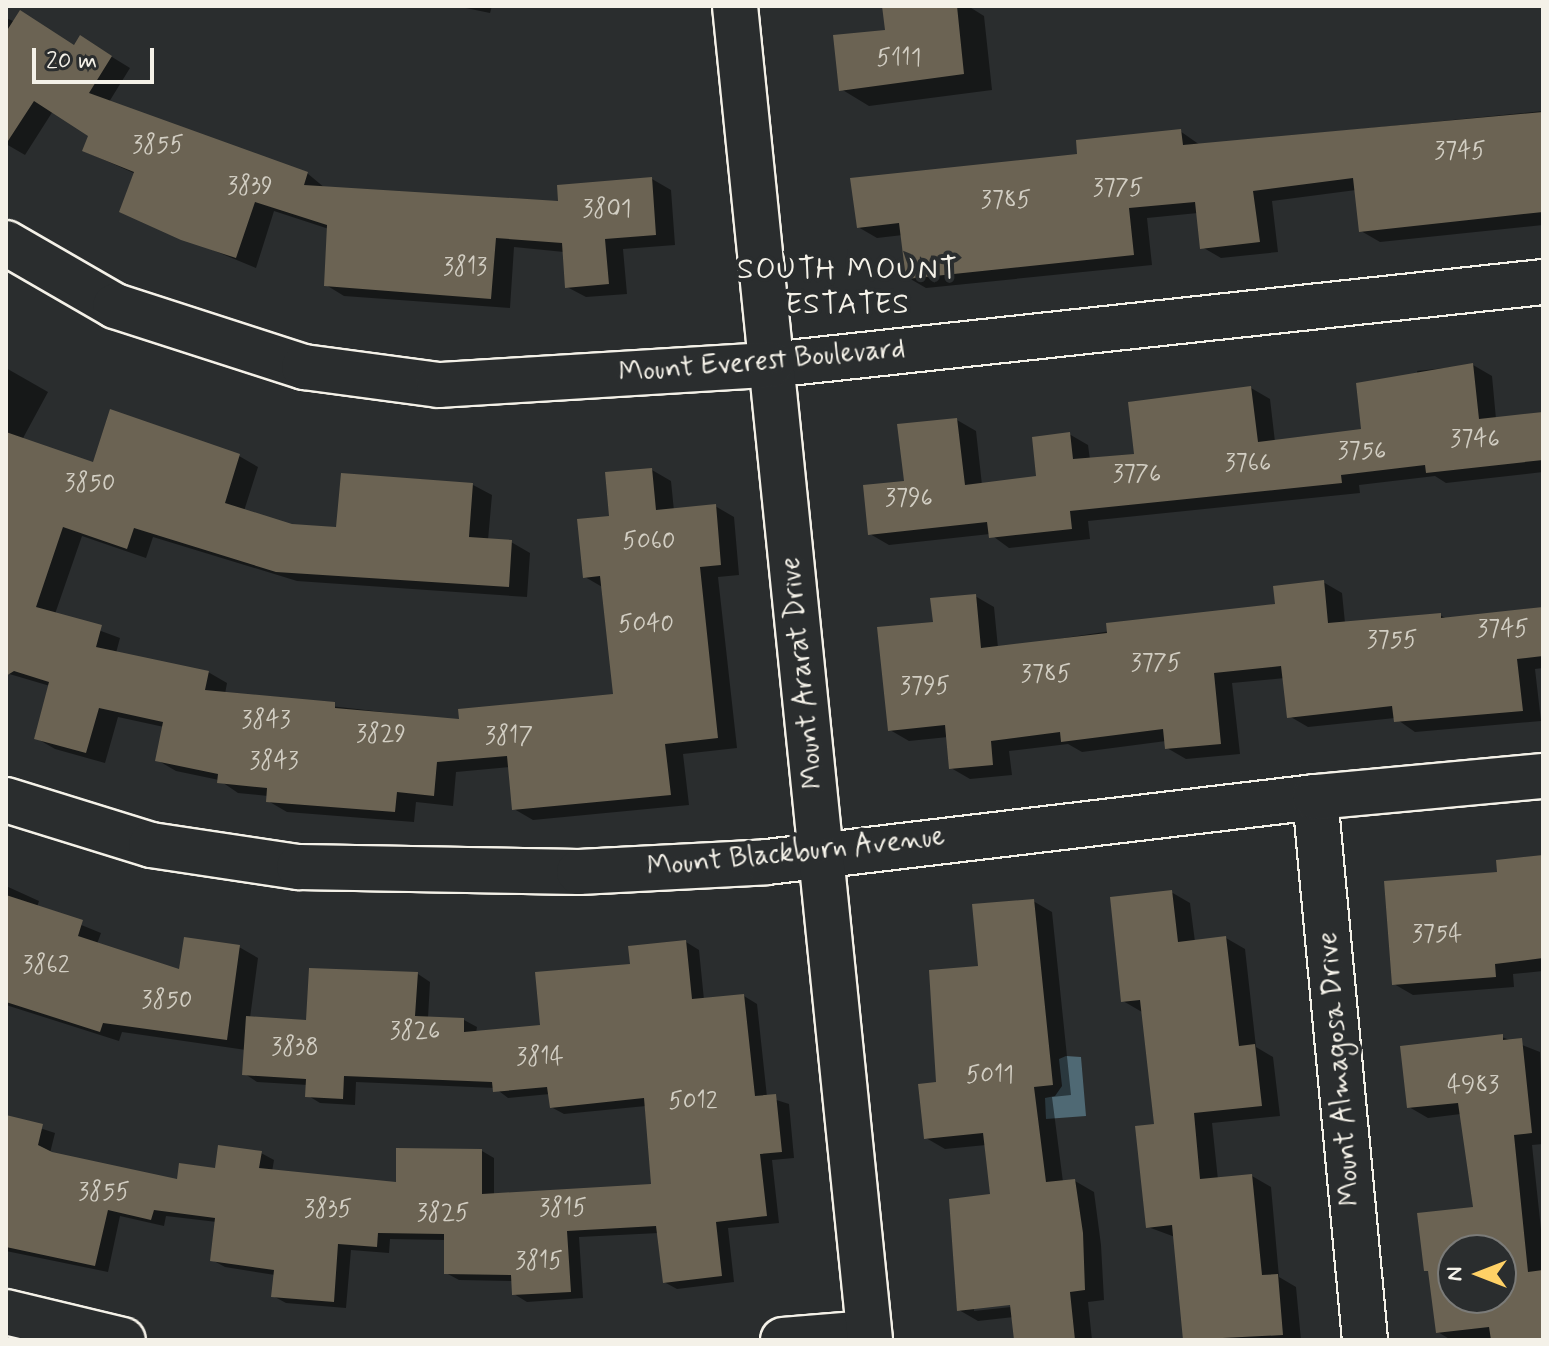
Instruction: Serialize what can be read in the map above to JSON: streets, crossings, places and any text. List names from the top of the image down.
{
  "streets": {
    "street": [
      "Mount Everest Boulevard",
      "Mount Ararat Drive",
      "Mount Blackburn Avenue",
      "Mount Almagosa Drive"
    ]
  },
  "crossings": [
    ["Mount Everest Boulevard", "Mount Ararat Drive"],
    ["Mount Ararat Drive", "Mount Blackburn Avenue"],
    ["Mount Blackburn Avenue", "Mount Almagosa Drive"]
  ],
  "districts": ["SOUTH MOUNT ESTATES"],
  "house_numbers": [
    "5111",
    "3855",
    "3745",
    "3839",
    "3775",
    "3785",
    "3801",
    "3813",
    "3746",
    "3756",
    "3766",
    "3776",
    "3850",
    "3796",
    "5060",
    "5040",
    "3745",
    "3755",
    "3775",
    "3785",
    "3795",
    "3843",
    "3829",
    "3817",
    "3843",
    "3754",
    "3862",
    "3850",
    "3826",
    "3838",
    "3814",
    "5011",
    "4983",
    "5012",
    "3855",
    "3815",
    "3835",
    "3825",
    "3815"
  ],
  "scale_bar": "20 m",
  "north": "left"
}
